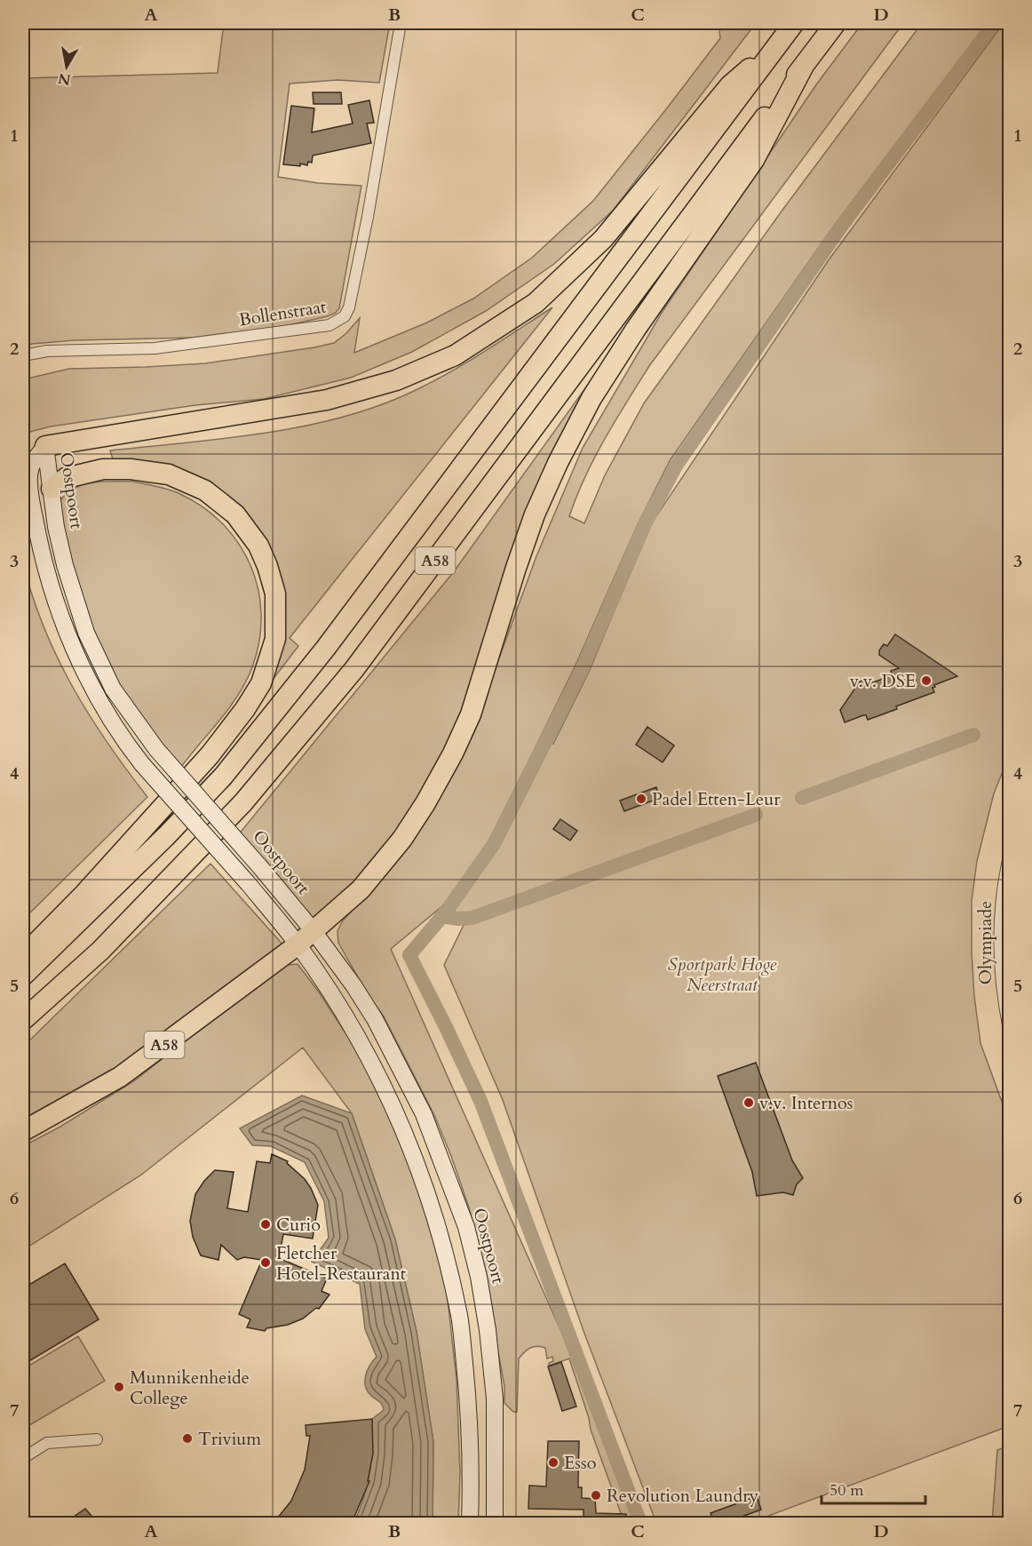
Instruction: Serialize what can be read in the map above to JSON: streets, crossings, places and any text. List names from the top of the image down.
{
  "streets": {
    "highway": ["A58"],
    "main road": ["Oostpoort"],
    "street": ["Bollenstraat", "Olympiade"]
  },
  "crossings": [
    ["Oostpoort", "A58"]
  ],
  "parks": ["Sportpark Hoge Neerstraat"],
  "places": [
    "v.v. DSE",
    "Padel Etten-Leur",
    "v.v. Internos",
    "Curio",
    "Fletcher Hotel-Restaurant",
    "Munnikenheide College",
    "Trivium",
    "Esso",
    "Revolution Laundry"
  ],
  "scale_bar": "50 m",
  "north": "bottom",
  "grid": {
    "columns": [
      "A",
      "B",
      "C",
      "D"
    ],
    "rows": [
      "1",
      "2",
      "3",
      "4",
      "5",
      "6",
      "7"
    ]
  }
}
